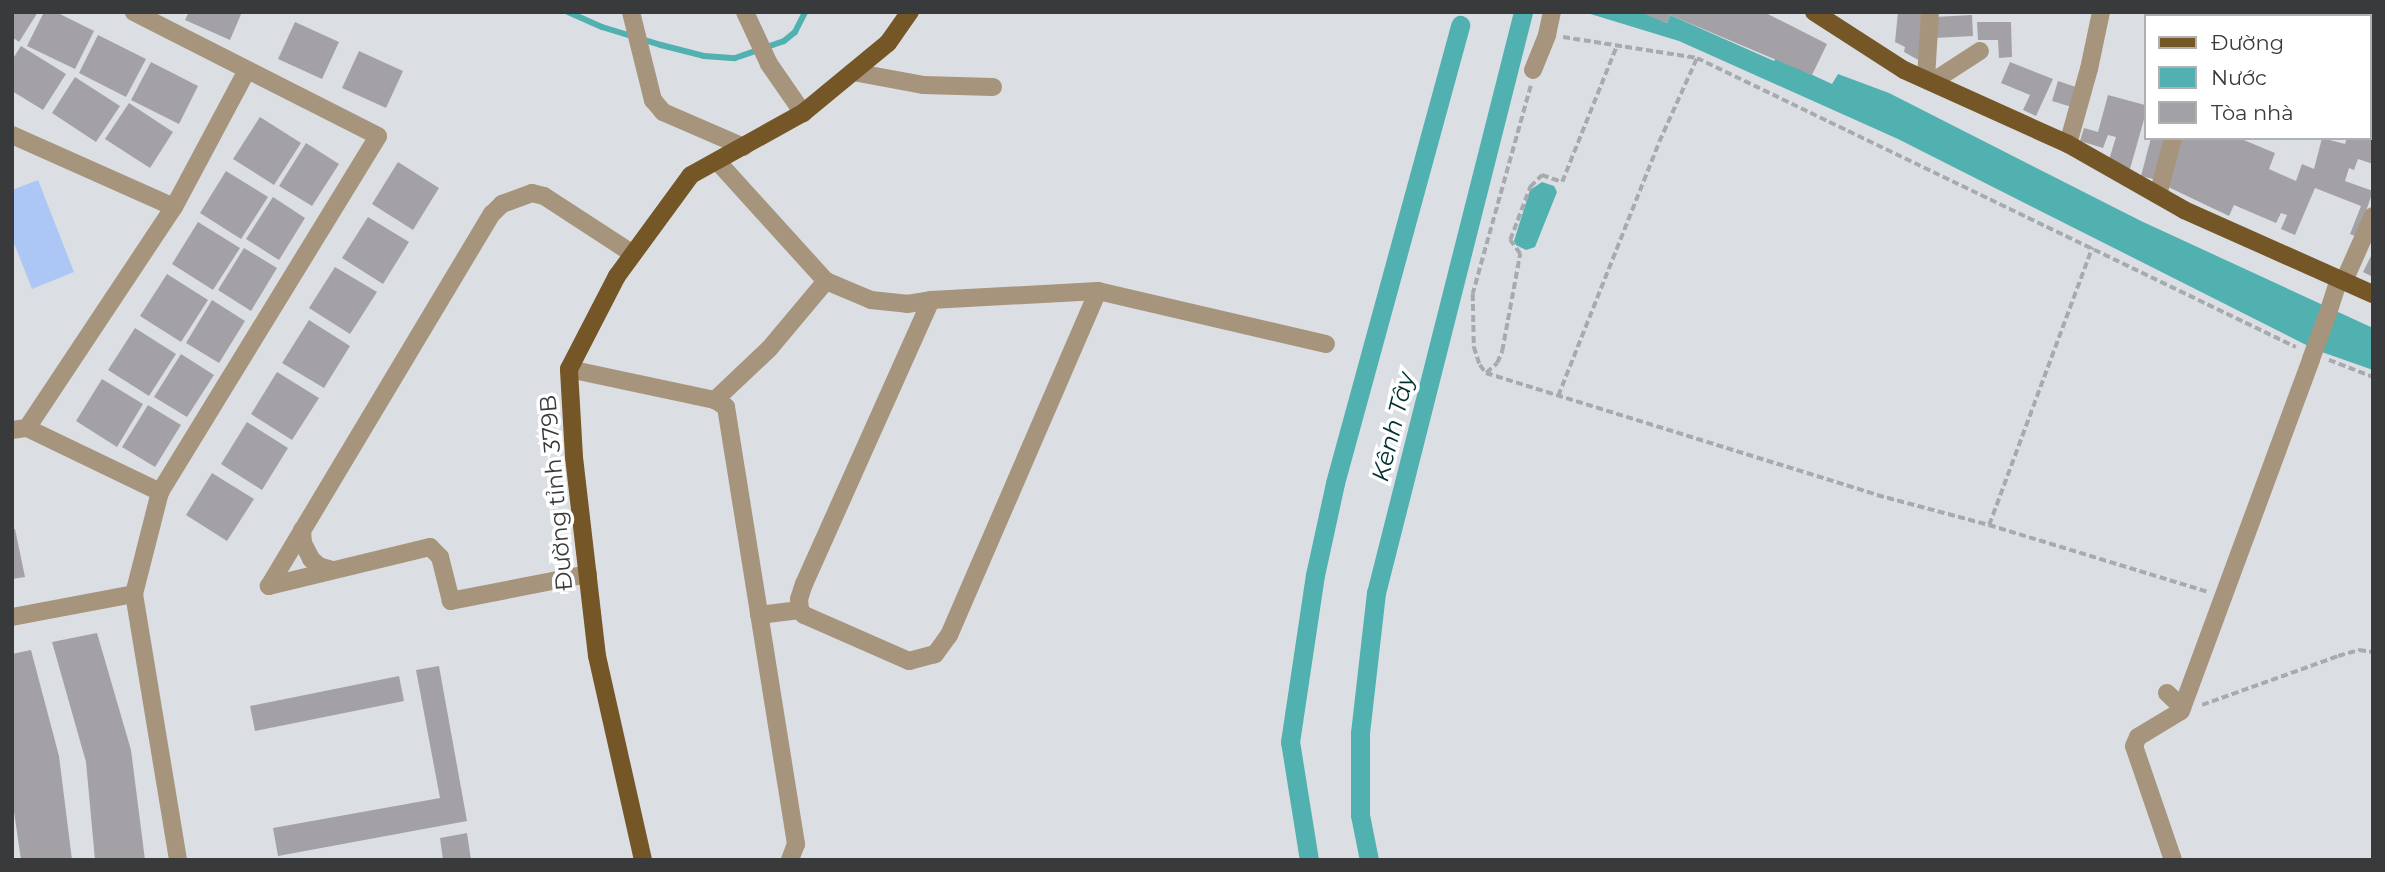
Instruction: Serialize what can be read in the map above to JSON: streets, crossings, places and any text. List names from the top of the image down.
{
  "streets": {
    "main road": ["Đường tỉnh 379B"]
  },
  "water": ["Kênh Tây"],
  "legend": ["Đường", "Nước", "Tòa nhà"]
}
